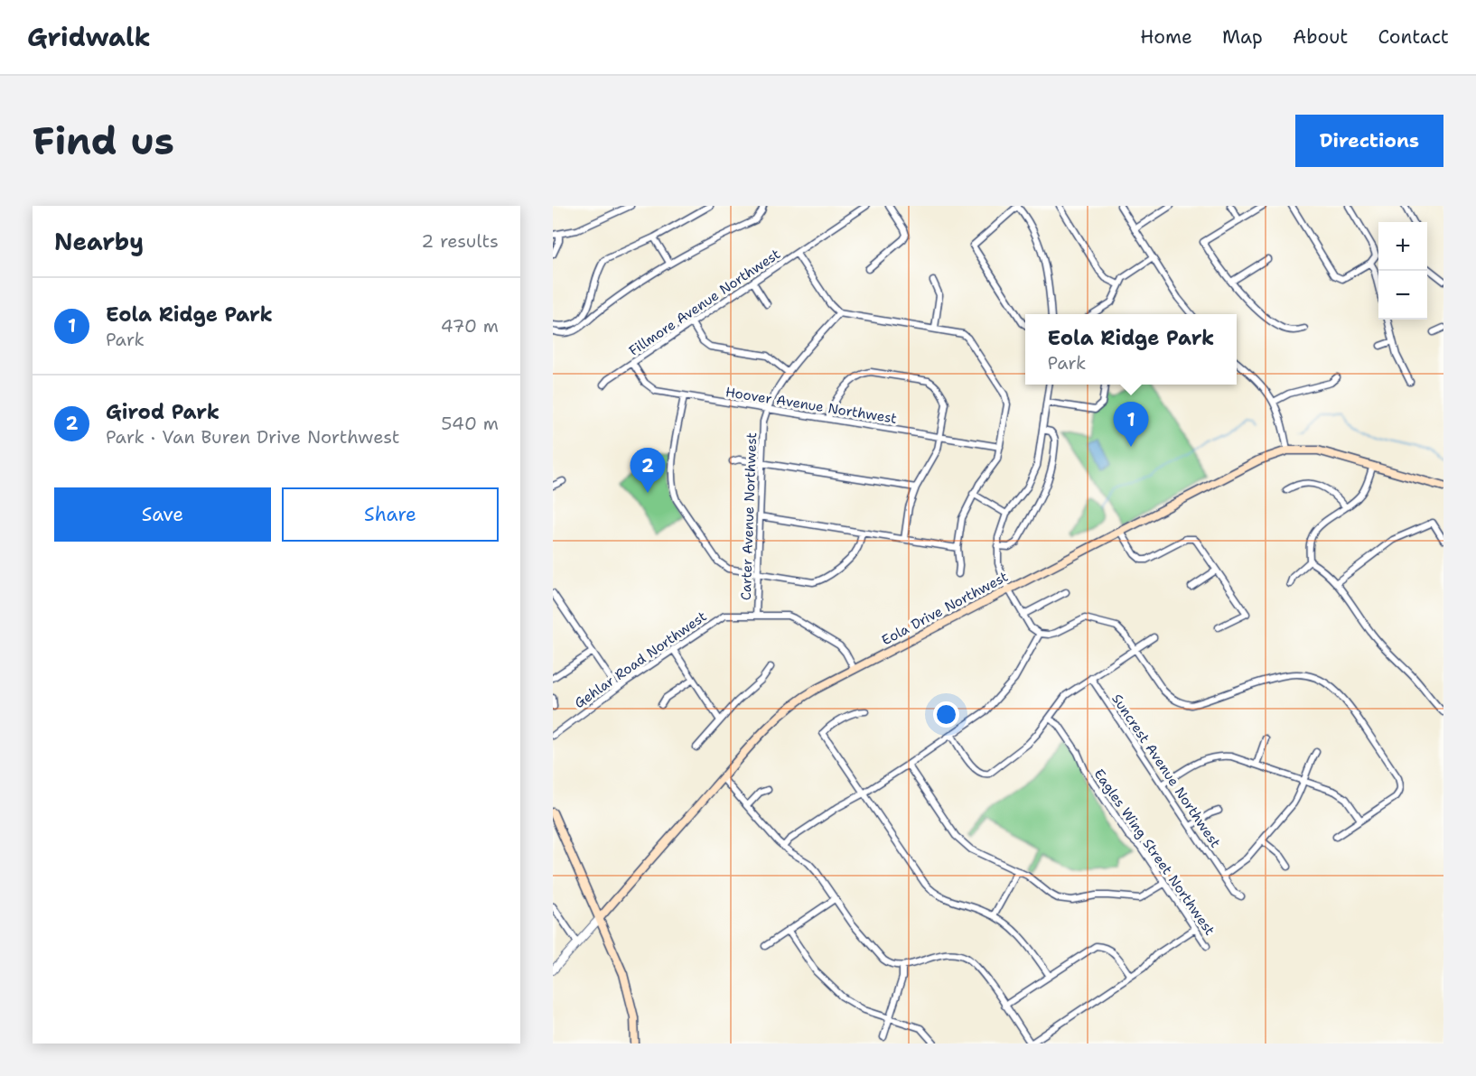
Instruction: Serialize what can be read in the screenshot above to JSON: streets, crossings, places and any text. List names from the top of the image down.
{
  "streets": {
    "main road": ["Eola Drive Northwest"],
    "street": [
      "Fillmore Avenue Northwest",
      "Hoover Avenue Northwest",
      "Carter Avenue Northwest",
      "Gehlar Road Northwest",
      "Suncrest Avenue Northwest",
      "Eagles Wing Street Northwest"
    ]
  },
  "crossings": [
    ["Fillmore Avenue Northwest", "Hoover Avenue Northwest"],
    ["Hoover Avenue Northwest", "Carter Avenue Northwest"],
    ["Carter Avenue Northwest", "Gehlar Road Northwest"],
    ["Eola Drive Northwest", "Gehlar Road Northwest"]
  ],
  "page": {
    "header": "Gridwalk",
    "nav": [
      "Home",
      "Map",
      "About",
      "Contact"
    ],
    "buttons": [
      "Directions",
      ["Save", "Share"]
    ],
    "title": "Find us",
    "heading": ["Nearby", "2 results"],
    "map_buttons": ["+", "−"],
    "list": [
      {
        "mark": "1",
        "name": "Eola Ridge Park",
        "note": "Park",
        "value": "470 m"
      },
      {
        "mark": "2",
        "name": "Girod Park",
        "note": "Park · Van Buren Drive Northwest",
        "value": "540 m"
      }
    ],
    "popup": ["Eola Ridge Park", "Park"],
    "pins": ["1", "2"]
  }
}
